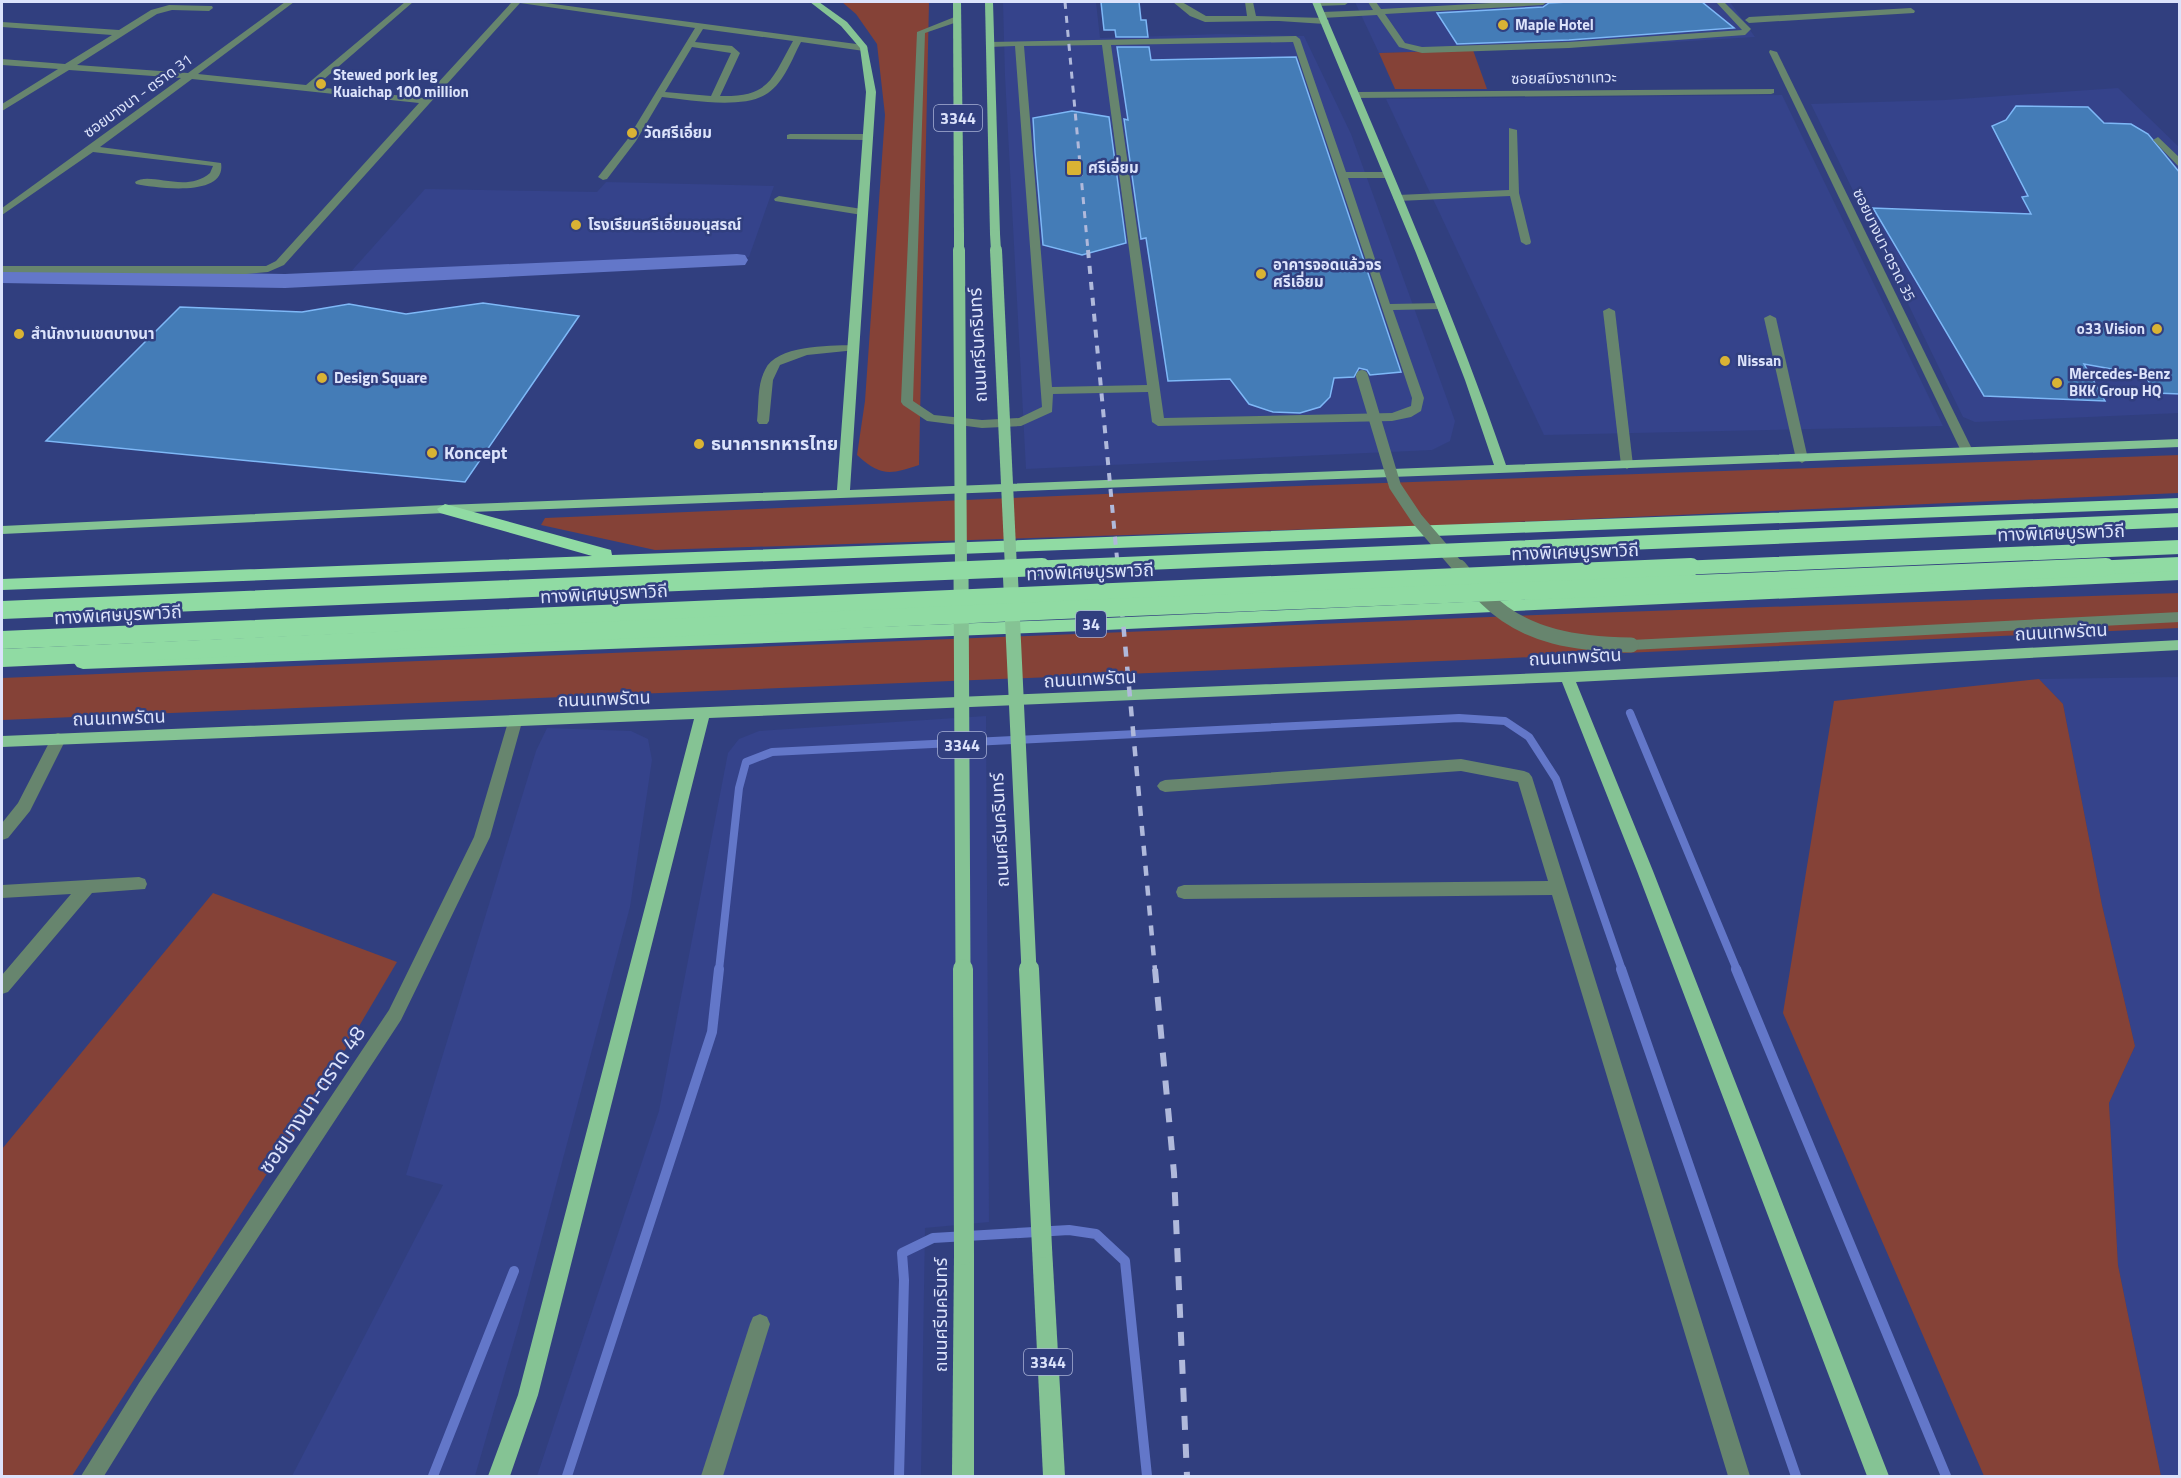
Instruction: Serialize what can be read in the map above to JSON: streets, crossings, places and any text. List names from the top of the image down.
{
  "streets": {
    "highway": ["ทางพิเศษบูรพาวิถี", "34"],
    "main road": ["3344", "ถนนศรีนครินทร์", "ถนนเทพรัตน"],
    "street": [
      "ซอยสมิงราชาเทวะ",
      "ซอยบางนา - ตราด 31",
      "ซอยบางนา-ตราด 35",
      "ซอยบางนา-ตราด 48"
    ]
  },
  "crossings": [
    ["ถนนเทพรัตน", "ซอยบางนา-ตราด 48"]
  ],
  "places": {
    "other": [
      "Maple Hotel",
      "Stewed pork leg Kuaichap 100 million",
      "วัดศรีเอี่ยม",
      "โรงเรียนศรีเอี่ยมอนุสรณ์",
      "อาคารจอดแล้วจร ศรีเอี่ยม",
      "o33 Vision",
      "สำนักงานเขตบางนา",
      "Nissan",
      "Design Square",
      "Mercedes-Benz BKK Group HQ",
      "ธนาคารทหารไทย",
      "Koncept"
    ],
    "transit": ["ศรีเอี่ยม"]
  }
}
